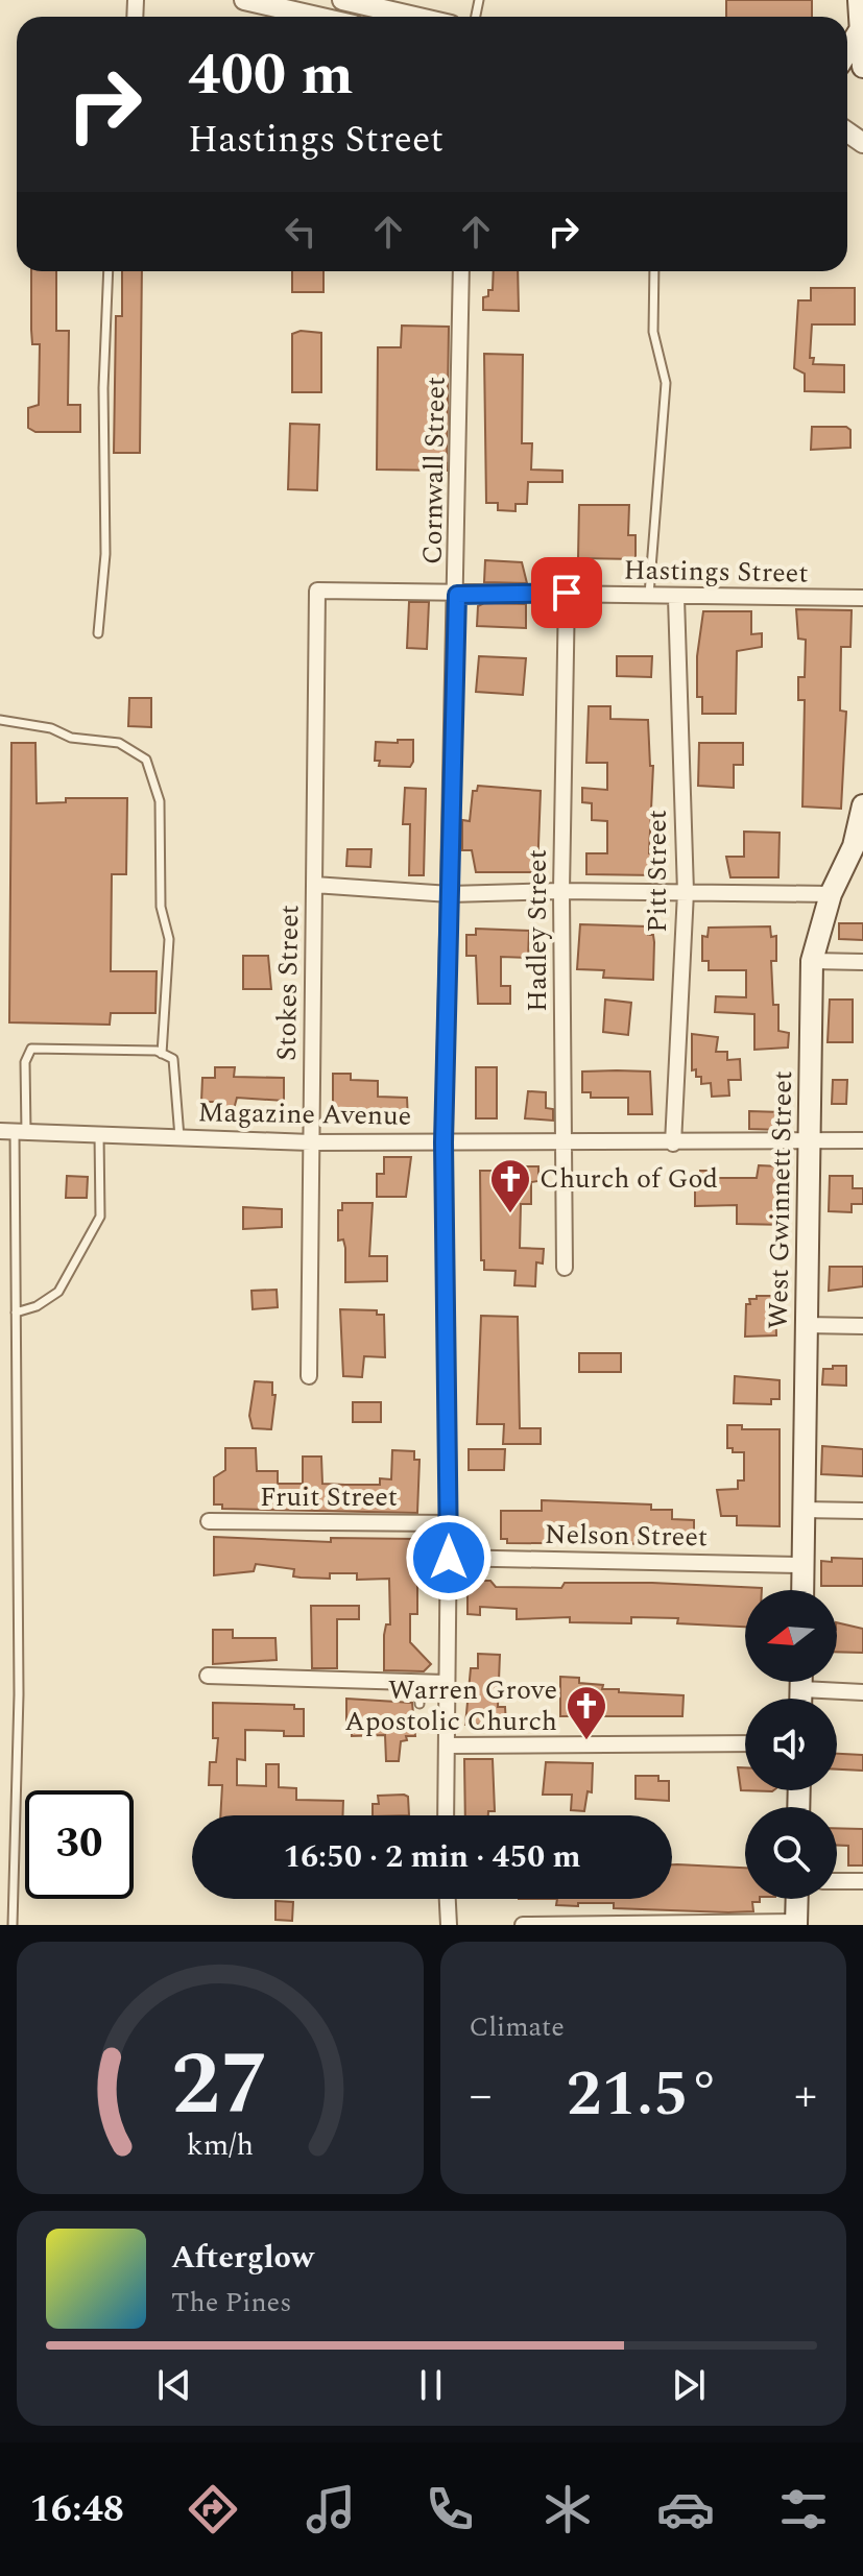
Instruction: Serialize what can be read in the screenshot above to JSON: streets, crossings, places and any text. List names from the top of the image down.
{
  "streets": {
    "main road": ["West Gwinnett Street"],
    "street": [
      "Cornwall Street",
      "Hastings Street",
      "Pitt Street",
      "Hadley Street",
      "Stokes Street",
      "Magazine Avenue",
      "Fruit Street",
      "Nelson Street"
    ]
  },
  "crossings": [
    ["Cornwall Street", "Hastings Street"],
    ["Cornwall Street", "Magazine Avenue"],
    ["Cornwall Street", "Fruit Street"],
    ["Cornwall Street", "Nelson Street"],
    ["Hastings Street", "Pitt Street"],
    ["Hastings Street", "Hadley Street"],
    ["Hastings Street", "Stokes Street"],
    ["Pitt Street", "Magazine Avenue"],
    ["Hadley Street", "Magazine Avenue"],
    ["Stokes Street", "Magazine Avenue"],
    ["Magazine Avenue", "West Gwinnett Street"],
    ["West Gwinnett Street", "Nelson Street"]
  ],
  "places": {
    "church": ["Church of God", "Warren Grove Apostolic Church"]
  },
  "north": "left",
  "page": {
    "turn": ["400 m", "Hastings Street"],
    "limit": "30",
    "trip": "16:50 · 2 min · 450 m",
    "tile": "Climate",
    "heat": ["−", "21.5°", "+"],
    "song": ["Afterglow", "The Pines"],
    "tabs": "16:48",
    "gauge": ["27", "km/h"]
  }
}
